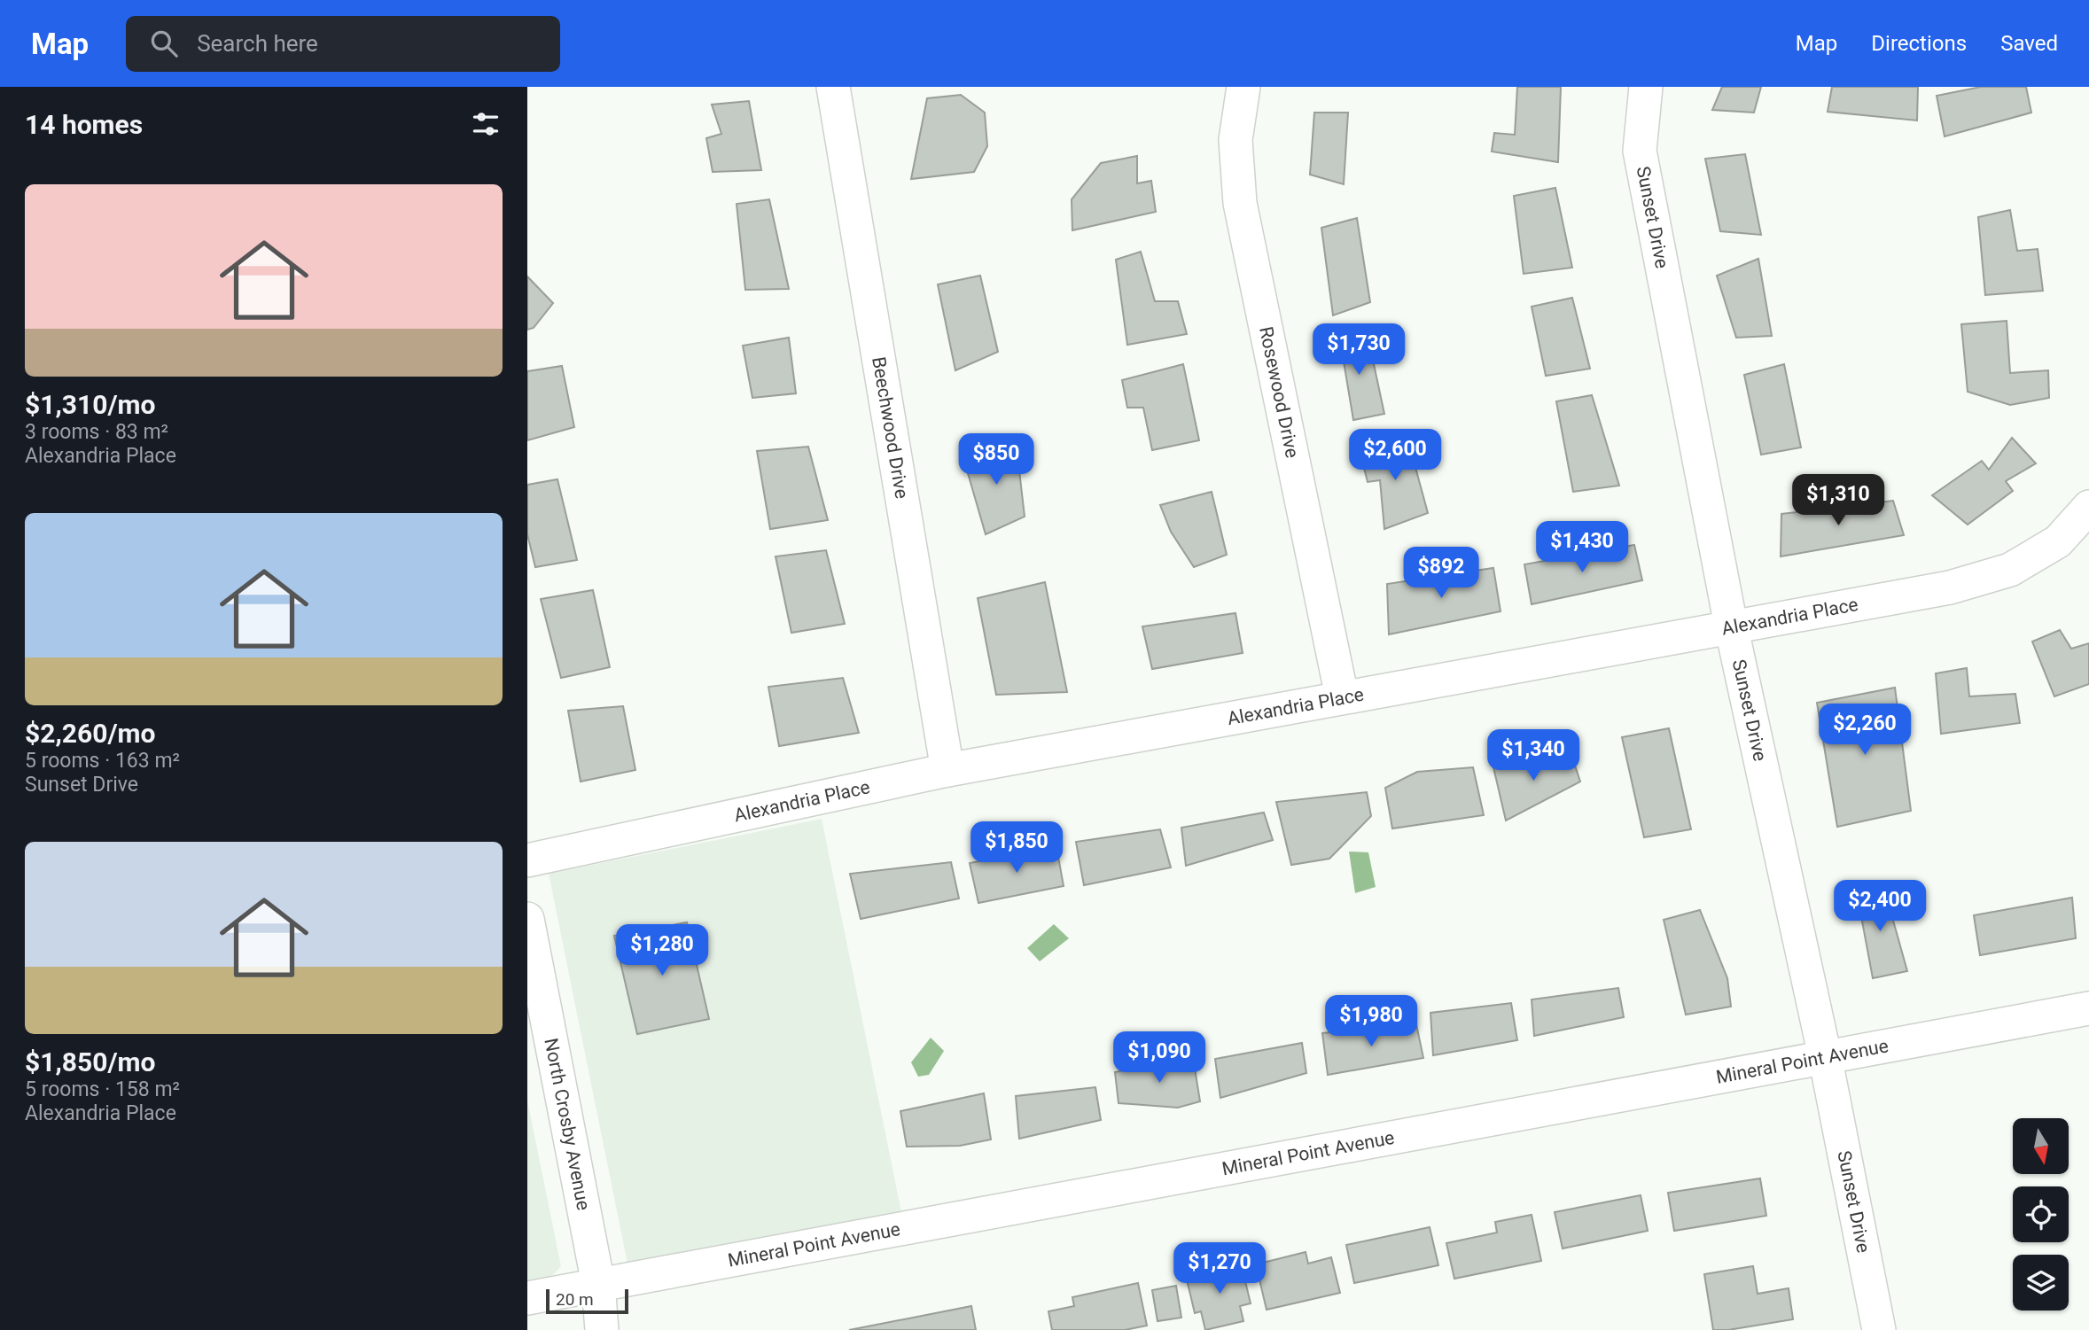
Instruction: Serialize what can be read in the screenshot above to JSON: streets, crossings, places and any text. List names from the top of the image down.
{
  "streets": {
    "street": [
      "Sunset Drive",
      "Rosewood Drive",
      "Beechwood Drive",
      "Alexandria Place",
      "Mineral Point Avenue",
      "North Crosby Avenue"
    ]
  },
  "crossings": [
    ["Sunset Drive", "Alexandria Place"],
    ["Sunset Drive", "Mineral Point Avenue"],
    ["Rosewood Drive", "Alexandria Place"],
    ["Beechwood Drive", "Alexandria Place"],
    ["Mineral Point Avenue", "North Crosby Avenue"]
  ],
  "scale_bar": "20 m",
  "north": "bottom",
  "page": {
    "header": "Map",
    "search": "Search here",
    "nav": ["Map", "Directions", "Saved"],
    "heading": "14 homes",
    "list": [
      {
        "name": "$1,310/mo",
        "note": "3 rooms · 83 m² · Alexandria Place"
      },
      {
        "name": "$2,260/mo",
        "note": "5 rooms · 163 m² · Sunset Drive"
      },
      {
        "name": "$1,850/mo",
        "note": "5 rooms · 158 m² · Alexandria Place"
      }
    ],
    "price": [
      "$1,730",
      "$2,600",
      "$850",
      "$1,310",
      "$1,430",
      "$892",
      "$2,260",
      "$1,340",
      "$1,850",
      "$2,400",
      "$1,280",
      "$1,980",
      "$1,090",
      "$1,270"
    ],
    "scale": "20 m"
  }
}
